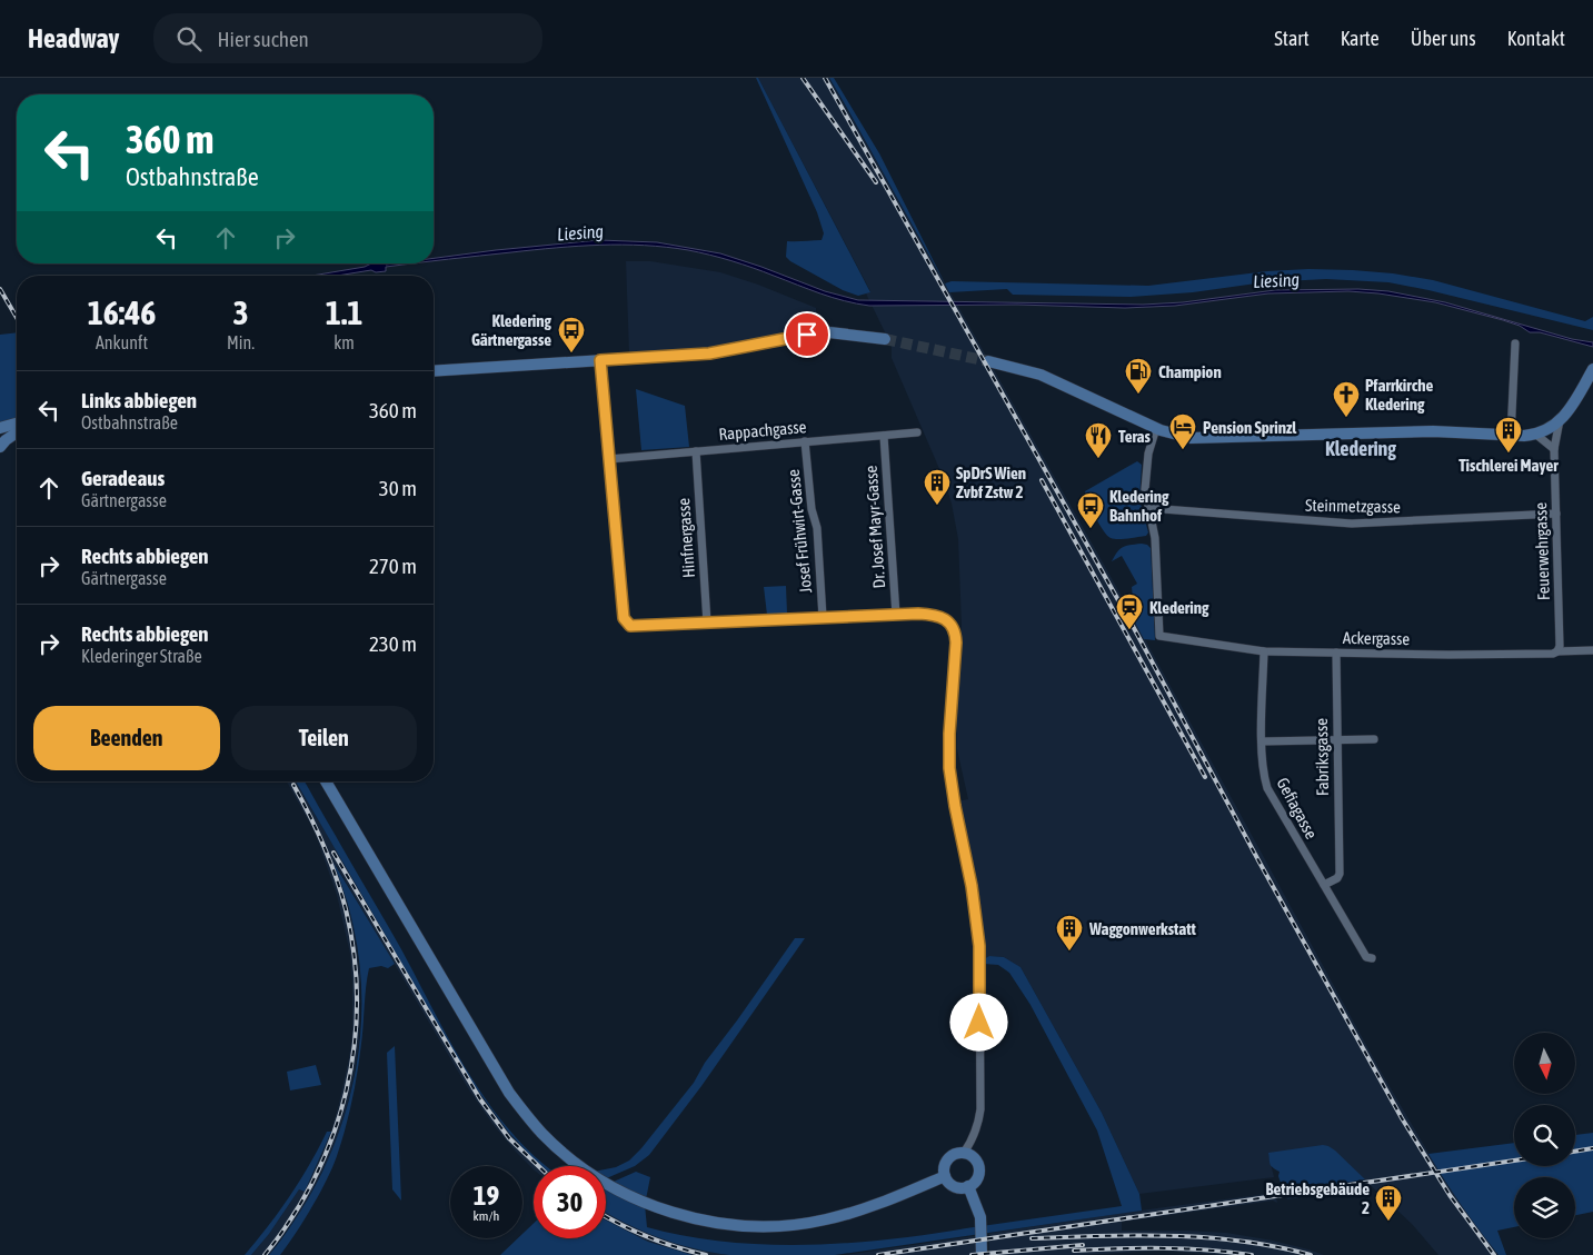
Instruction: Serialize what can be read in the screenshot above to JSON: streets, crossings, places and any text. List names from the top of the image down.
{
  "streets": {
    "street": [
      "Rappachgasse",
      "Steinmetzgasse",
      "Dr. Josef Mayr-Gasse",
      "Josef Frühwirt-Gasse",
      "Hinfnergasse",
      "Feuerwehrgasse",
      "Ackergasse",
      "Fabriksgasse",
      "Gefiagasse"
    ]
  },
  "crossings": [
    ["Rappachgasse", "Dr. Josef Mayr-Gasse"],
    ["Rappachgasse", "Josef Frühwirt-Gasse"],
    ["Rappachgasse", "Hinfnergasse"],
    ["Steinmetzgasse", "Feuerwehrgasse"],
    ["Steinmetzgasse", "Ackergasse"],
    ["Feuerwehrgasse", "Ackergasse"],
    ["Ackergasse", "Fabriksgasse"],
    ["Ackergasse", "Gefiagasse"],
    ["Fabriksgasse", "Gefiagasse"]
  ],
  "districts": ["Kledering"],
  "water": ["Liesing"],
  "places": {
    "bus stop": ["Kledering Gärtnergasse", "Kledering Bahnhof"],
    "fuel station": ["Champion"],
    "church": ["Pfarrkirche Kledering"],
    "hotel": ["Pension Sprinzl"],
    "building": [
      "Tischlerei Mayer",
      "SpDrS Wien Zvbf Zstw 2",
      "Waggonwerkstatt",
      "Betriebsgebäude 2"
    ],
    "restaurant": ["Teras"],
    "station": ["Kledering"]
  },
  "north": "bottom",
  "page": {
    "header": "Headway",
    "search": "Hier suchen",
    "nav": [
      "Start",
      "Karte",
      "Über uns",
      "Kontakt"
    ],
    "turn": ["360 m", "Ostbahnstraße"],
    "eta": [
      "16:46",
      "Ankunft",
      "3",
      "Min.",
      "1.1",
      "km"
    ],
    "list": [
      {
        "name": "Links abbiegen",
        "note": "Ostbahnstraße",
        "value": "360 m"
      },
      {
        "name": "Geradeaus",
        "note": "Gärtnergasse",
        "value": "30 m"
      },
      {
        "name": "Rechts abbiegen",
        "note": "Gärtnergasse",
        "value": "270 m"
      },
      {
        "name": "Rechts abbiegen",
        "note": "Klederinger Straße",
        "value": "230 m"
      }
    ],
    "buttons": ["Beenden", "Teilen"],
    "speed": "19 km/h",
    "limit": "30"
  }
}
